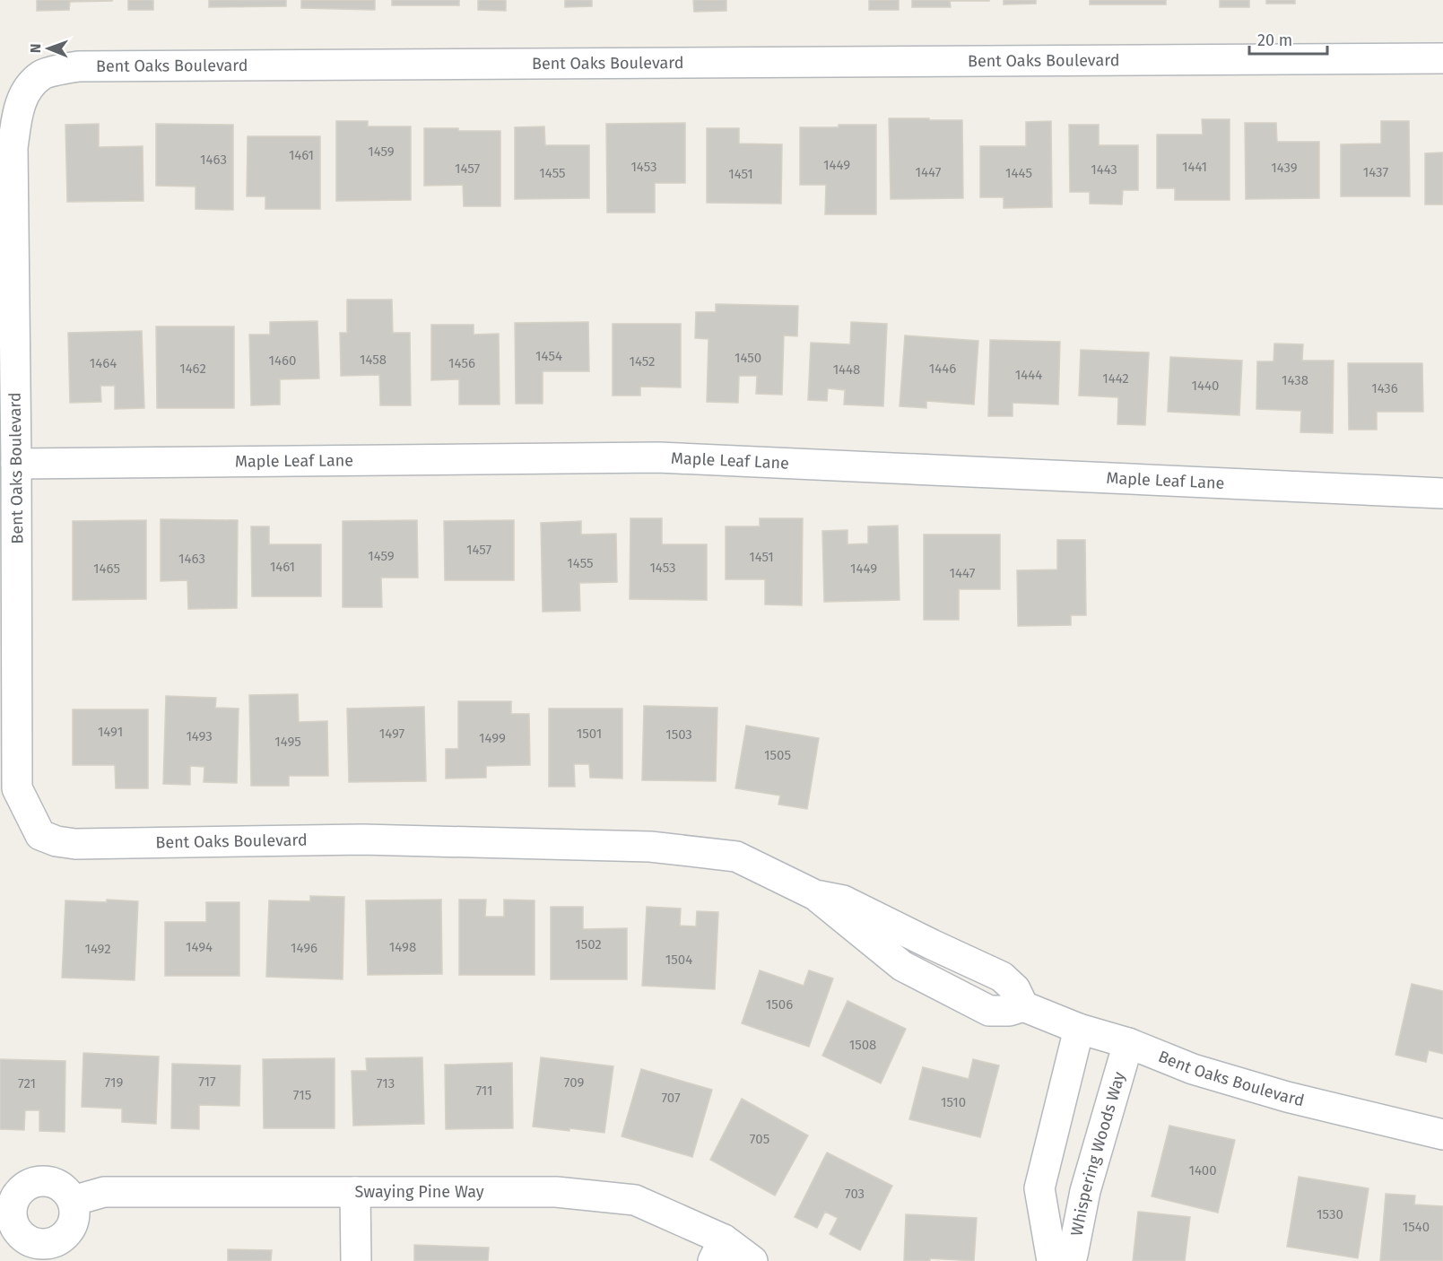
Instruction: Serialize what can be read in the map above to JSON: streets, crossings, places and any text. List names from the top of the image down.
{
  "streets": {
    "street": [
      "Bent Oaks Boulevard",
      "Maple Leaf Lane",
      "Whispering Woods Way",
      "Swaying Pine Way"
    ]
  },
  "crossings": [
    ["Bent Oaks Boulevard", "Maple Leaf Lane"],
    ["Bent Oaks Boulevard", "Whispering Woods Way"]
  ],
  "house_numbers": [
    "1459",
    "1461",
    "1463",
    "1449",
    "1453",
    "1441",
    "1439",
    "1457",
    "1443",
    "1447",
    "1437",
    "1455",
    "1445",
    "1451",
    "1454",
    "1450",
    "1458",
    "1460",
    "1452",
    "1464",
    "1456",
    "1462",
    "1446",
    "1448",
    "1444",
    "1442",
    "1438",
    "1440",
    "1436",
    "1457",
    "1459",
    "1451",
    "1463",
    "1455",
    "1461",
    "1453",
    "1465",
    "1449",
    "1447",
    "1491",
    "1497",
    "1501",
    "1503",
    "1493",
    "1499",
    "1495",
    "1505",
    "1502",
    "1494",
    "1498",
    "1496",
    "1492",
    "1504",
    "1506",
    "1508",
    "717",
    "719",
    "709",
    "721",
    "713",
    "711",
    "715",
    "707",
    "1510",
    "705",
    "1400",
    "703",
    "1530",
    "1540"
  ],
  "scale_bar": "20 m",
  "north": "left"
}
